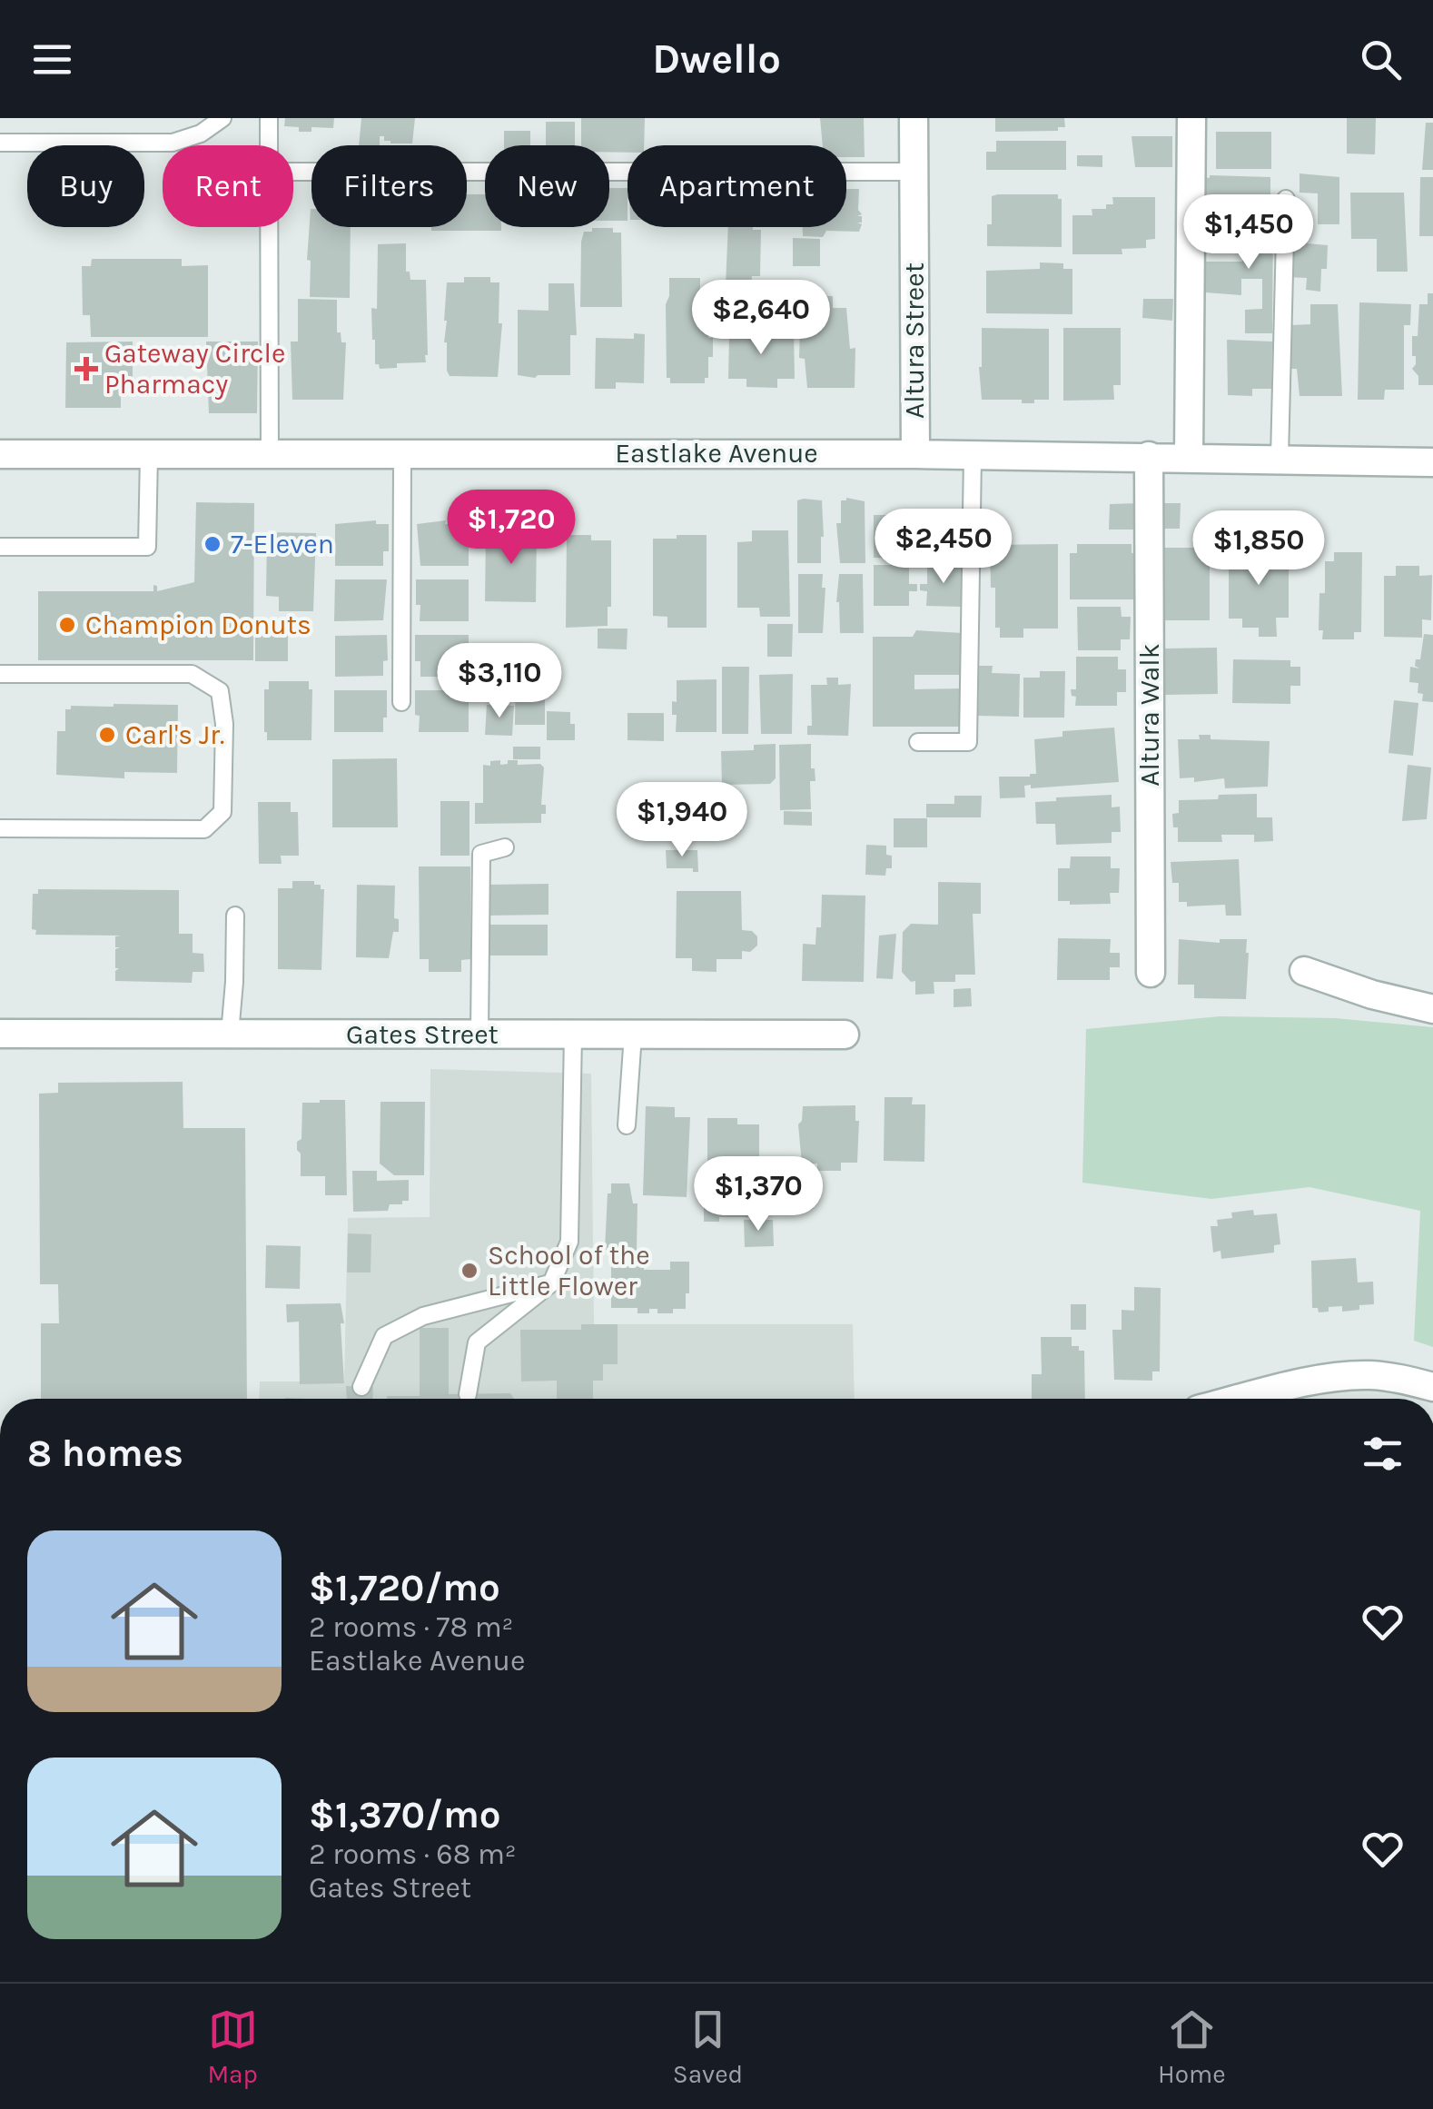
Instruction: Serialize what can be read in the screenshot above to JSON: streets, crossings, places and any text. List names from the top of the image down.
{
  "streets": {
    "street": [
      "Altura Street",
      "Eastlake Avenue",
      "Altura Walk",
      "Gates Street"
    ]
  },
  "crossings": [
    ["Altura Street", "Eastlake Avenue"],
    ["Eastlake Avenue", "Altura Walk"]
  ],
  "places": {
    "health": ["Gateway Circle Pharmacy"],
    "other": [
      "7-Eleven",
      "Champion Donuts",
      "Carl's Jr.",
      "School of the Little Flower"
    ]
  },
  "page": {
    "header": "Dwello",
    "chip": [
      "Buy",
      "Rent",
      "Filters",
      "New",
      "Apartment"
    ],
    "price": [
      "$1,450",
      "$2,640",
      "$1,720",
      "$2,450",
      "$1,850",
      "$3,110",
      "$1,940",
      "$1,370"
    ],
    "heading": "8 homes",
    "list": [
      {
        "name": "$1,720/mo",
        "note": "2 rooms · 78 m² · Eastlake Avenue"
      },
      {
        "name": "$1,370/mo",
        "note": "2 rooms · 68 m² · Gates Street"
      }
    ],
    "tabs": ["Map", "Saved", "Home"]
  }
}
